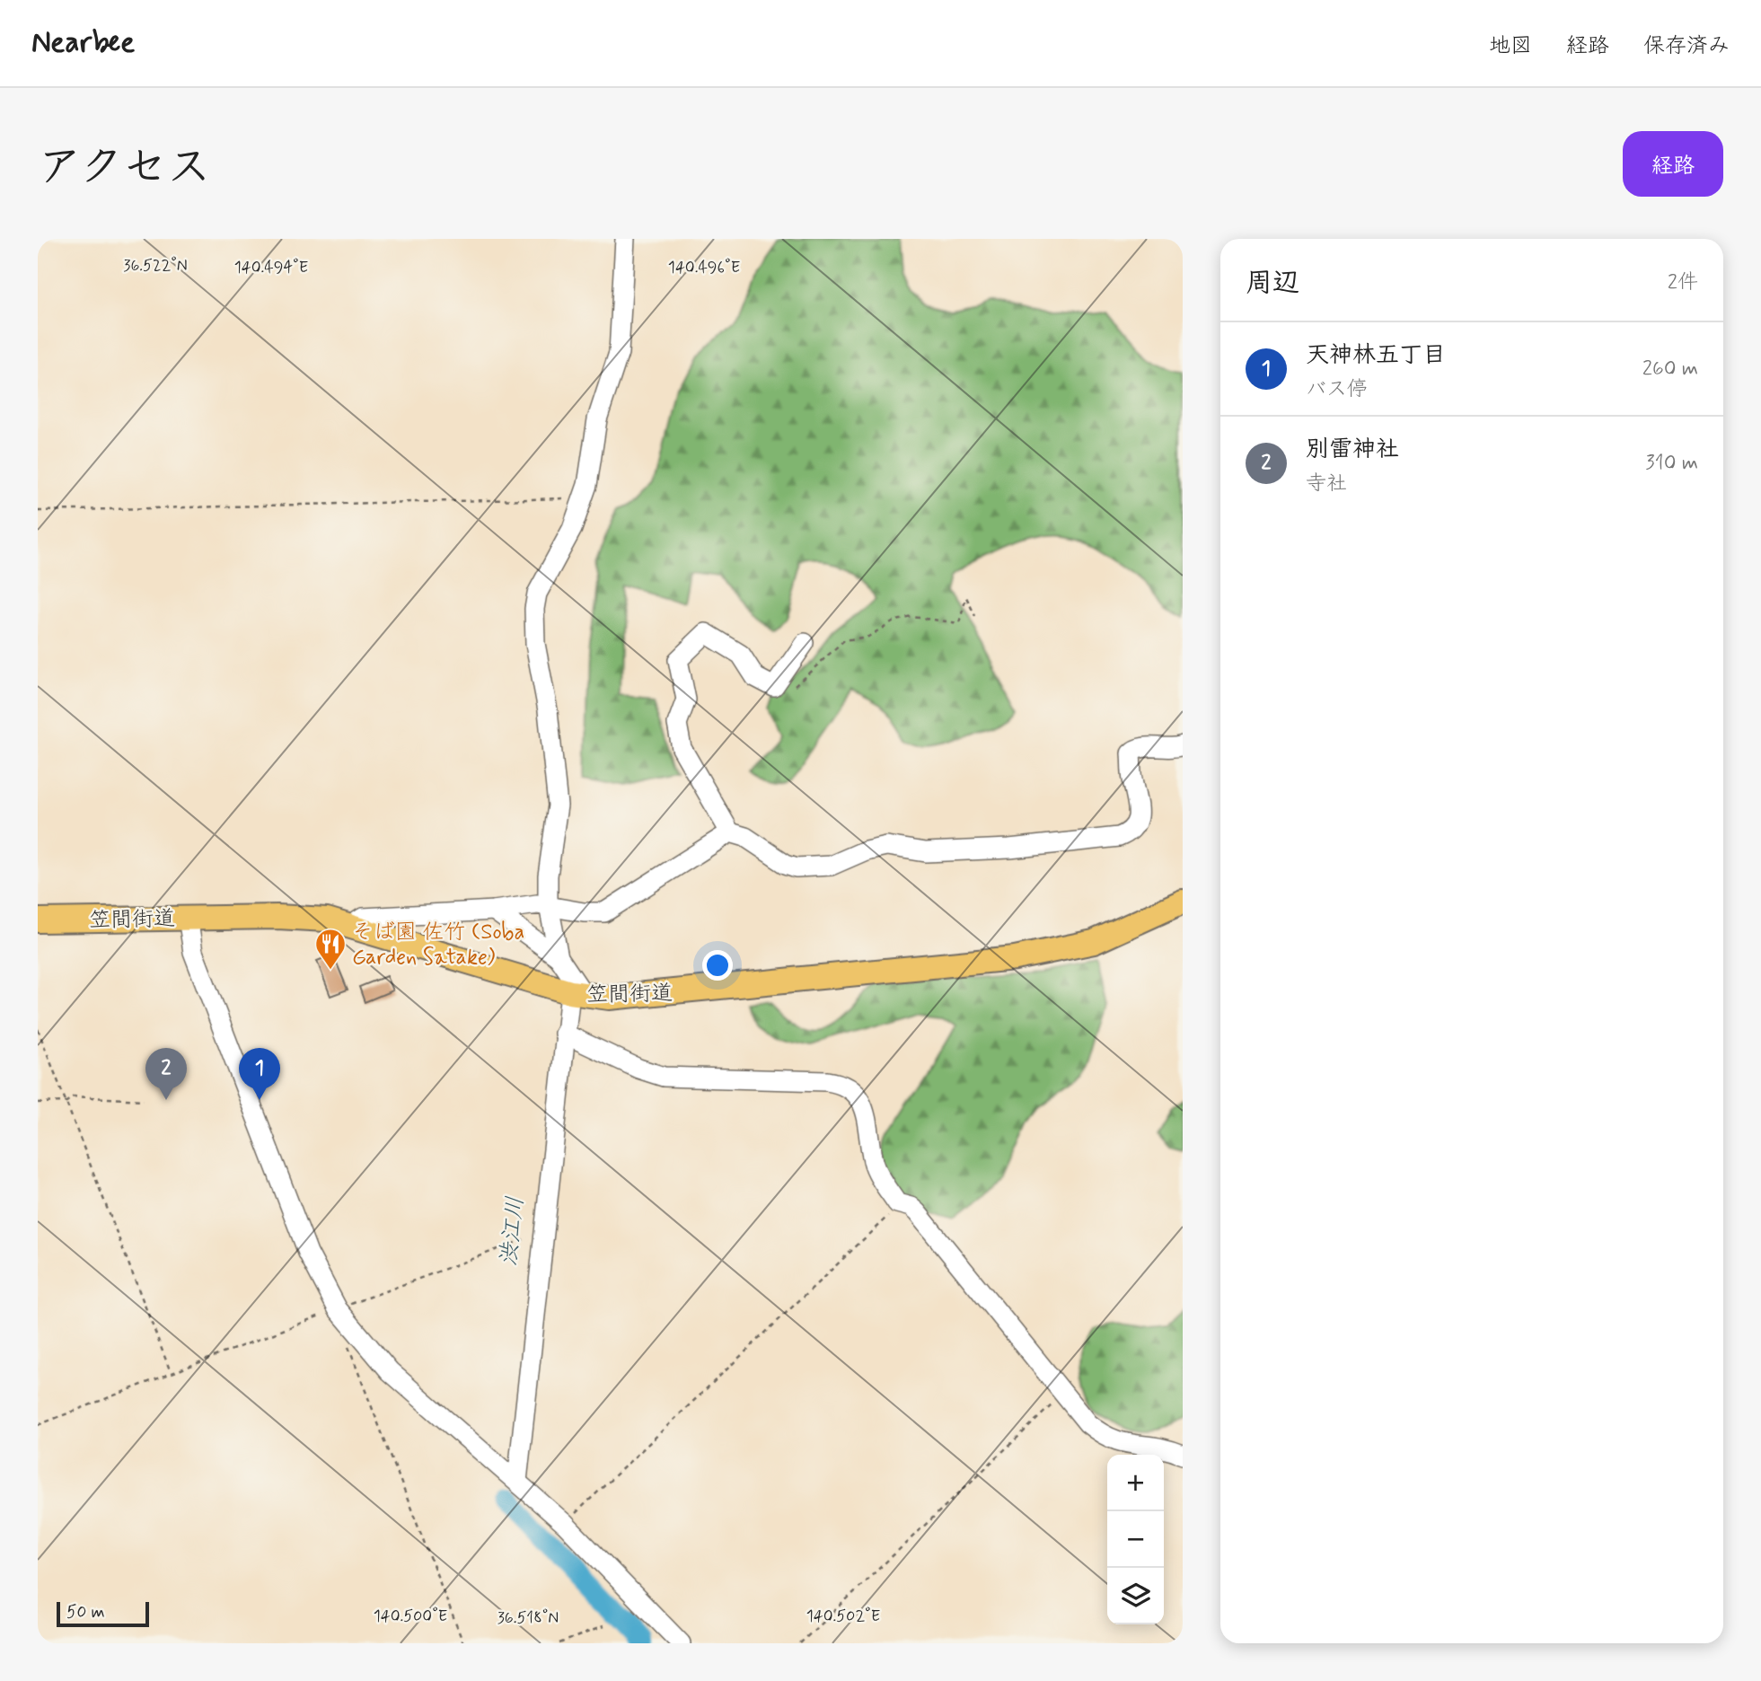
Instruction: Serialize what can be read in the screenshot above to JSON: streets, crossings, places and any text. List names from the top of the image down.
{
  "streets": {
    "main road": ["笠間街道"]
  },
  "water": ["渋江川"],
  "places": {
    "restaurant": ["そば園 佐竹 (Soba Garden Satake)"]
  },
  "scale_bar": "50 m",
  "page": {
    "header": "Nearbee",
    "nav": ["地図", "経路", "保存済み"],
    "title": "アクセス",
    "buttons": "経路",
    "heading": ["周辺", "2件"],
    "list": [
      {
        "mark": "1",
        "name": "天神林五丁目",
        "note": "バス停",
        "value": "260 m"
      },
      {
        "mark": "2",
        "name": "別雷神社",
        "note": "寺社",
        "value": "310 m"
      }
    ],
    "pins": ["1", "2"],
    "map_buttons": ["+", "−"],
    "scale": "50 m"
  },
  "coordinates": [
    "36.522°N",
    "140.494°E",
    "140.496°E",
    "140.500°E",
    "140.502°E",
    "36.518°N"
  ]
}
